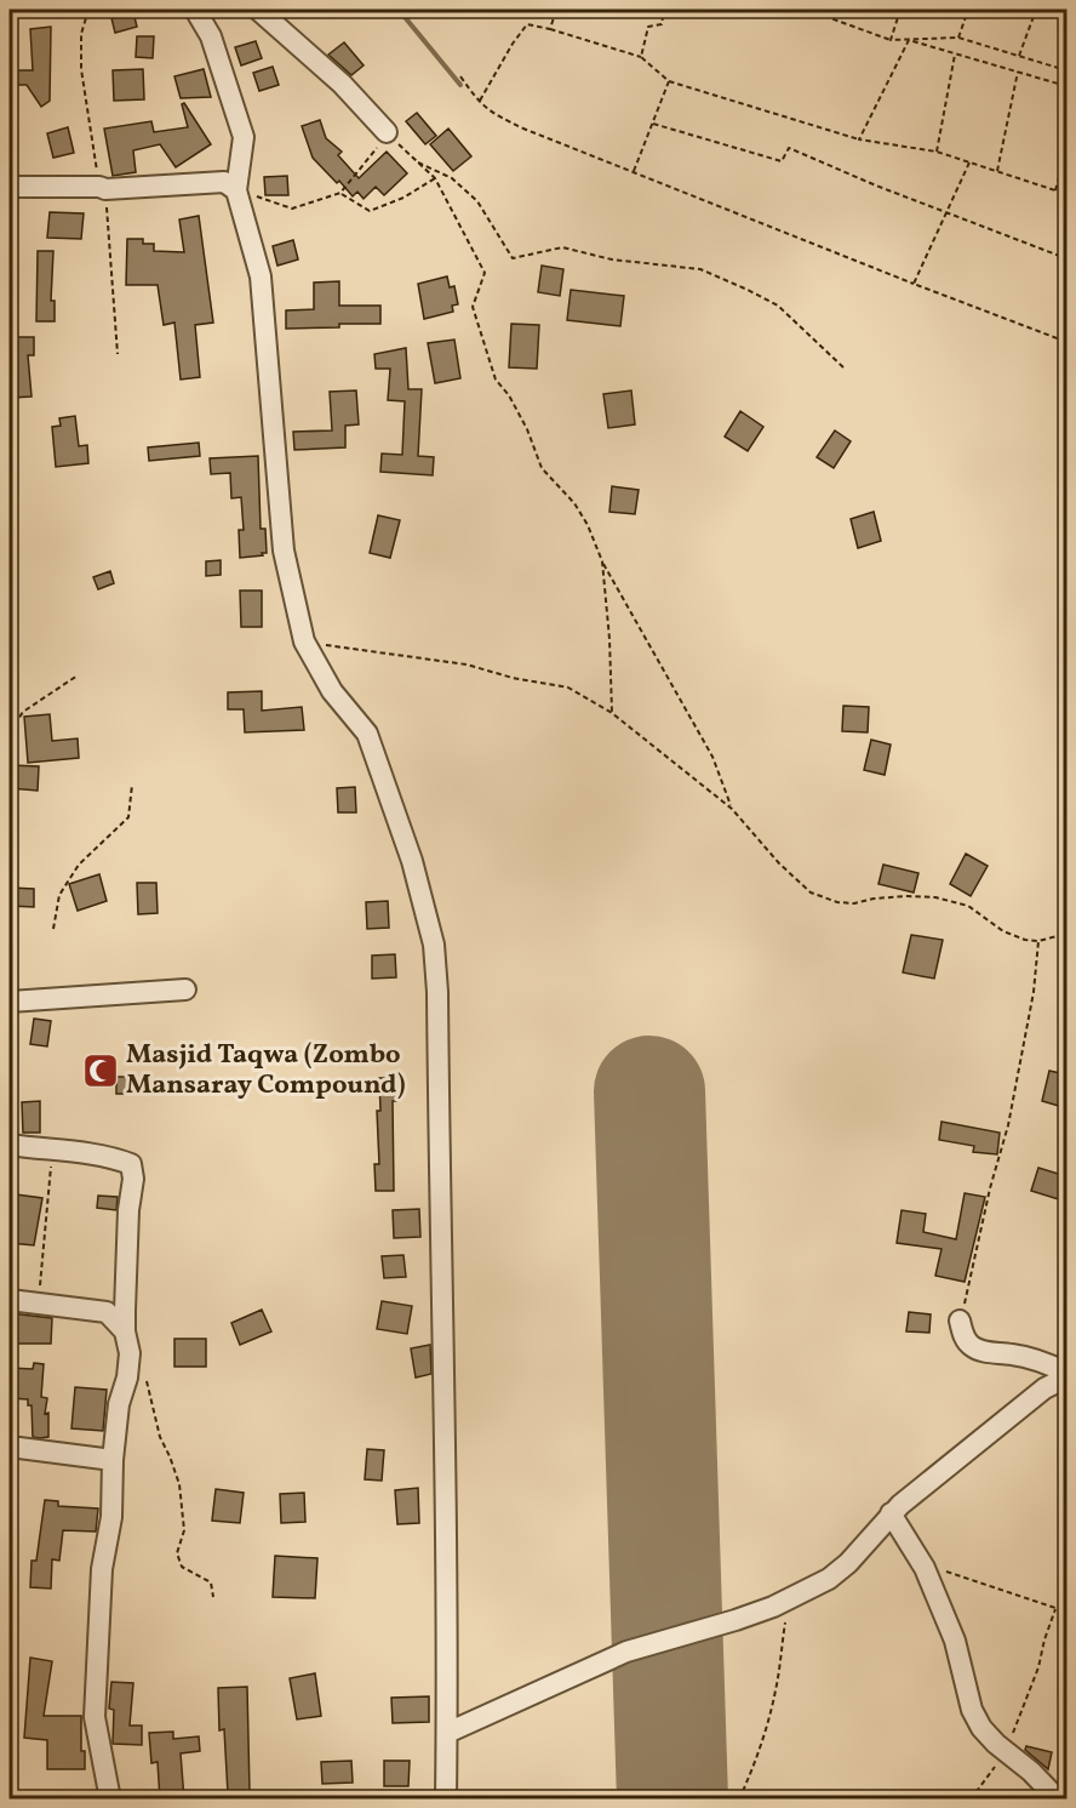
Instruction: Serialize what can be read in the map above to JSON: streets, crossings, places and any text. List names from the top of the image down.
{
  "places": {
    "mosque": ["Masjid Taqwa (Zombo Mansaray Compound)"]
  }
}
